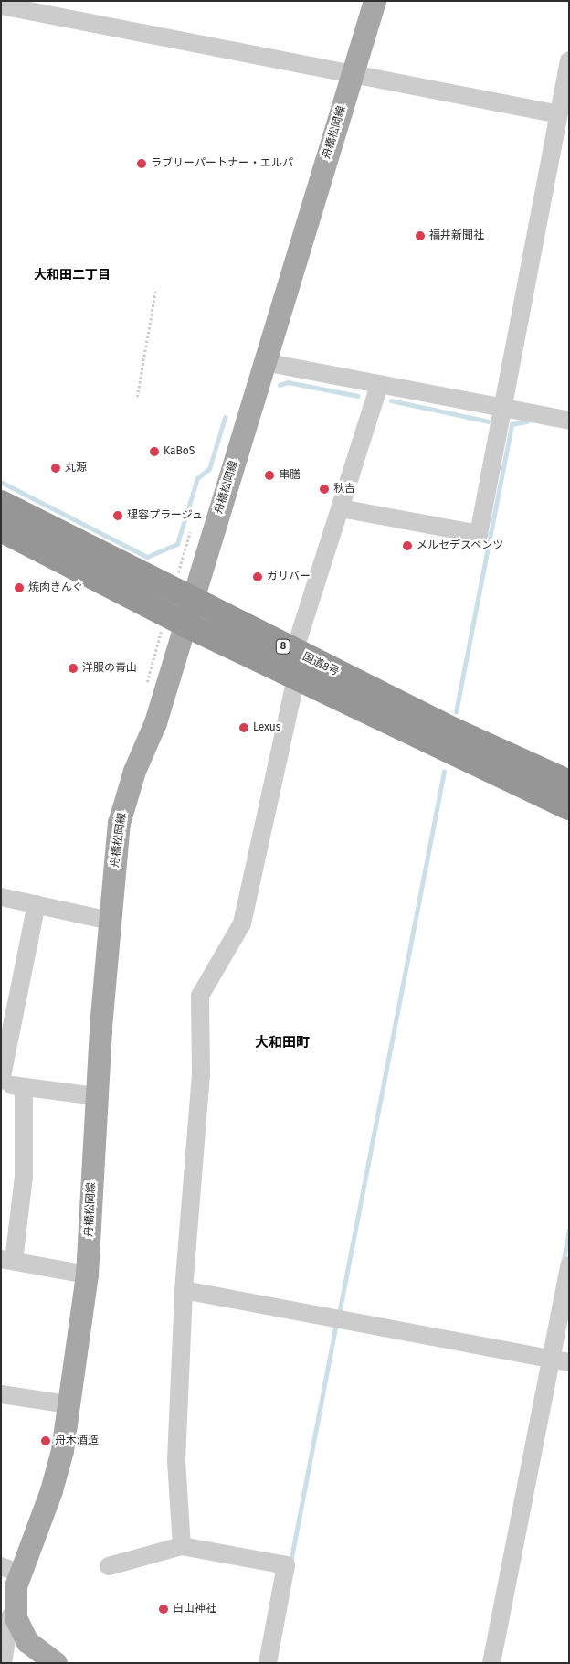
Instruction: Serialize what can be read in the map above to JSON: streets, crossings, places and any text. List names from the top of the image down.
{
  "streets": {
    "highway": ["8", "国道8号"],
    "main road": ["舟橋松岡線"]
  },
  "crossings": [
    ["舟橋松岡線", "国道8号"]
  ],
  "districts": ["大和田二丁目", "大和田町"],
  "places": [
    "ラブリーパートナー・エルパ",
    "福井新聞社",
    "KaBoS",
    "丸源",
    "串膳",
    "秋吉",
    "理容プラージュ",
    "メルセデスベンツ",
    "ガリバー",
    "焼肉きんぐ",
    "洋服の青山",
    "Lexus",
    "舟木酒造",
    "白山神社"
  ]
}
